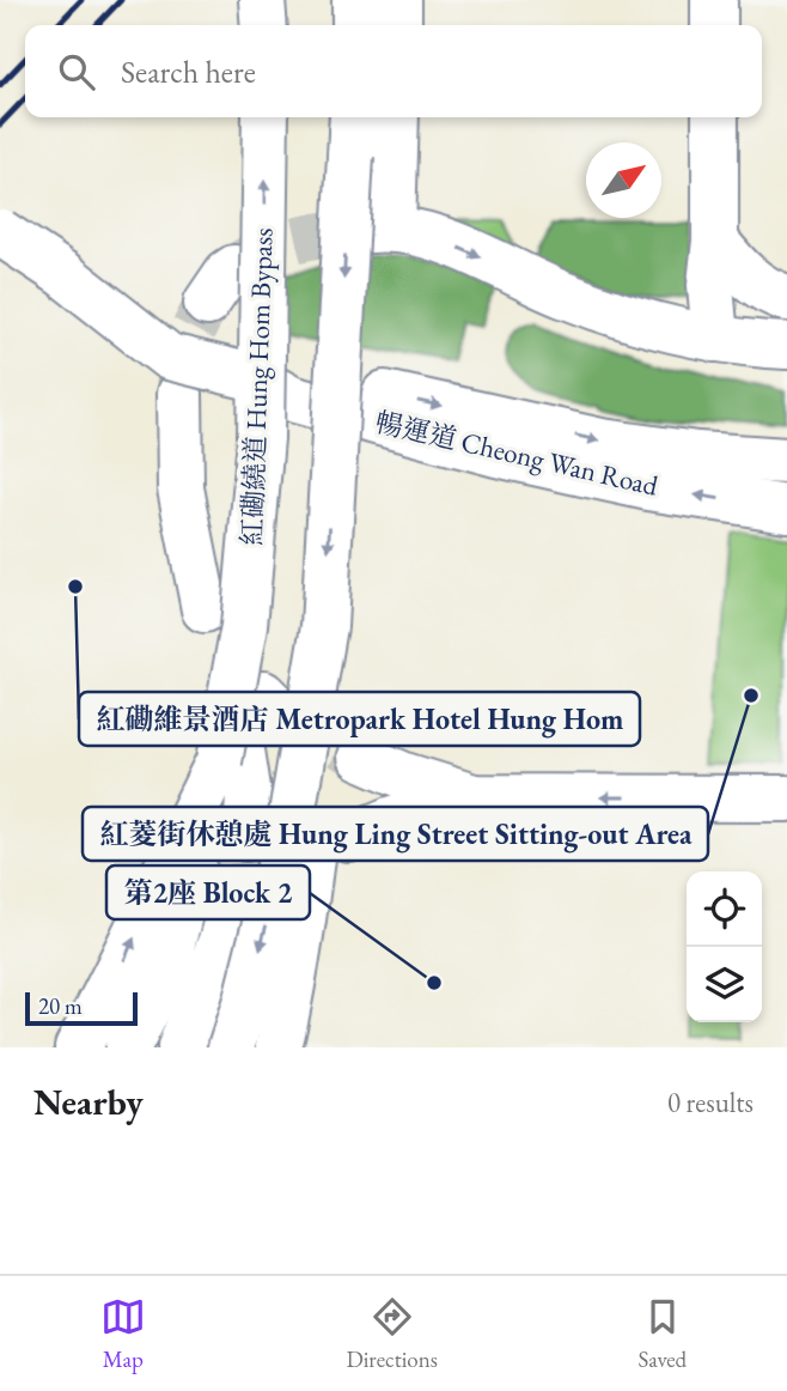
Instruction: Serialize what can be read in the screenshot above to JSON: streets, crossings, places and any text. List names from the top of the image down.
{
  "streets": {
    "main road": ["紅磡繞道 Hung Hom Bypass", "暢運道 Cheong Wan Road"]
  },
  "places": ["紅磡維景酒店 Metropark Hotel Hung Hom", "紅菱街休憩處 Hung Ling Street Sitting-out Area", "第2座 Block 2"],
  "scale_bar": "20 m",
  "north": "top right",
  "page": {
    "search": "Search here",
    "scale": "20 m",
    "heading": ["Nearby", "0 results"],
    "nav": ["Map", "Directions", "Saved"]
  }
}
